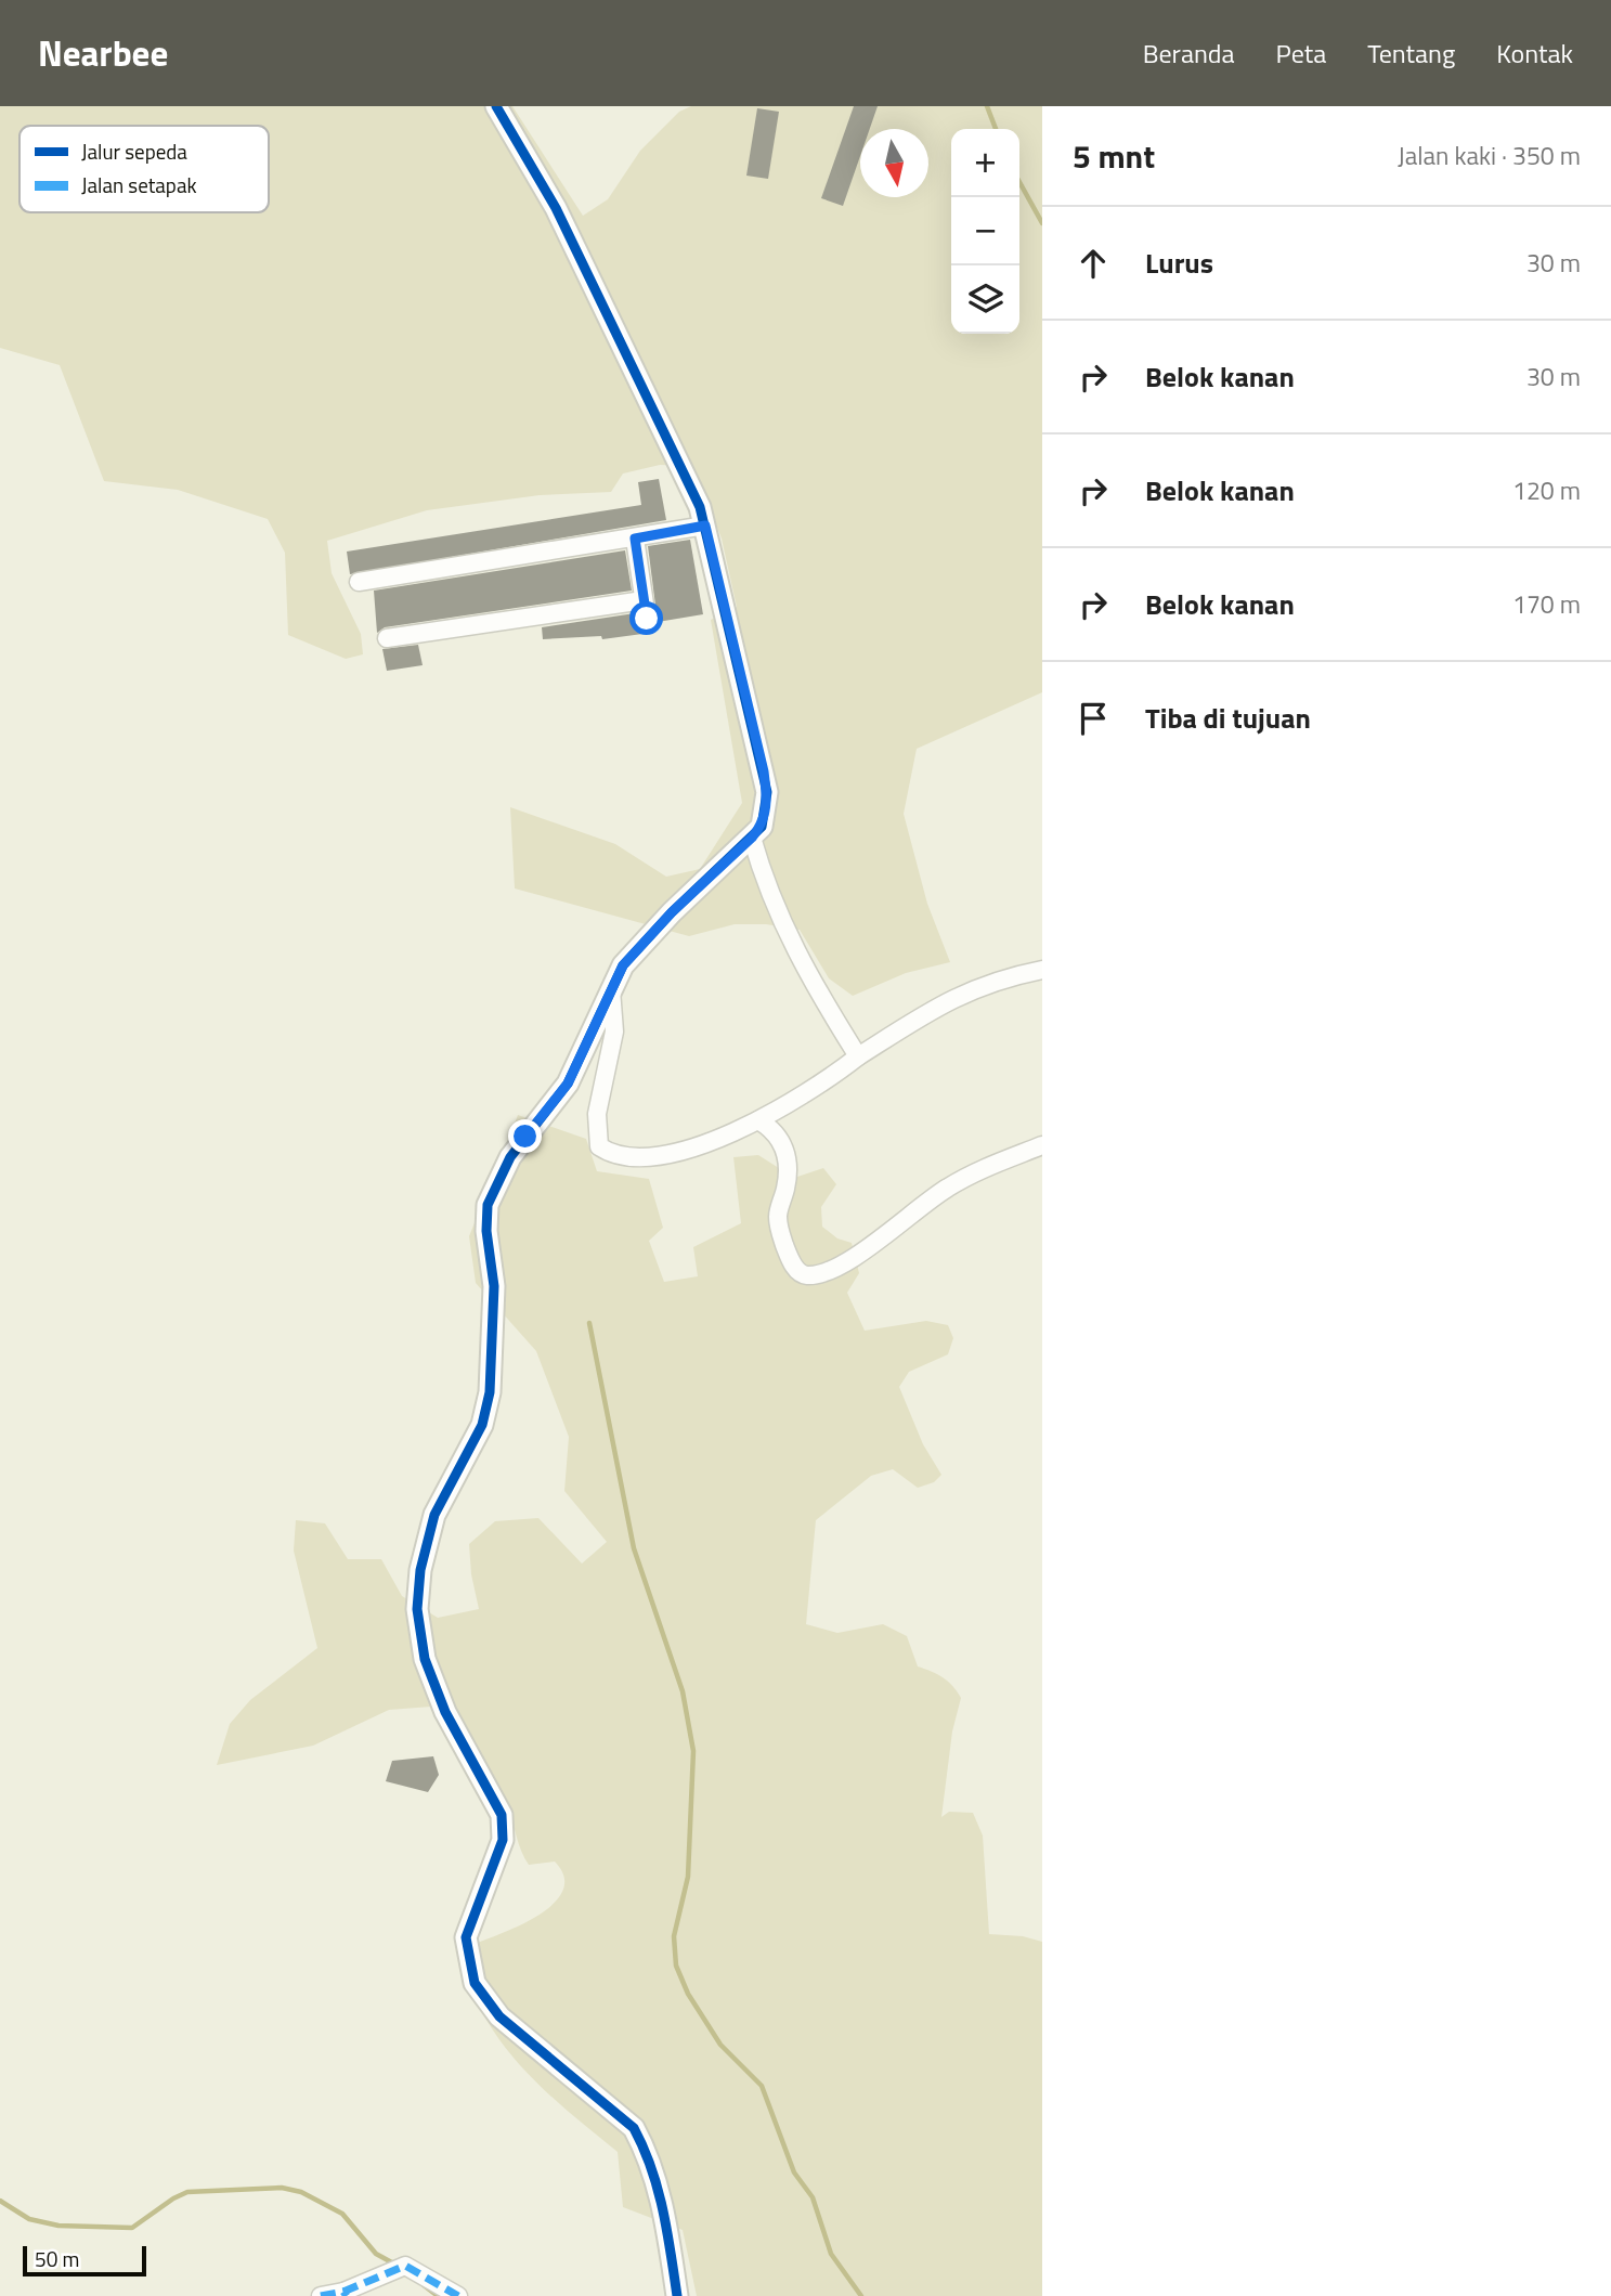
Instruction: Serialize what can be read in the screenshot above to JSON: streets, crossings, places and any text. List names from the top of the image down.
{
  "legend": ["Jalur sepeda", "Jalan setapak"],
  "scale_bar": "50 m",
  "north": "bottom",
  "page": {
    "header": "Nearbee",
    "nav": [
      "Beranda",
      "Peta",
      "Tentang",
      "Kontak"
    ],
    "heading": ["5 mnt", "Jalan kaki · 350 m"],
    "map_buttons": ["+", "−"],
    "list": [
      ["Lurus", "30 m"],
      ["Belok kanan", "30 m"],
      ["Belok kanan", "120 m"],
      ["Belok kanan", "170 m"],
      "Tiba di tujuan"
    ],
    "scale": "50 m"
  }
}
